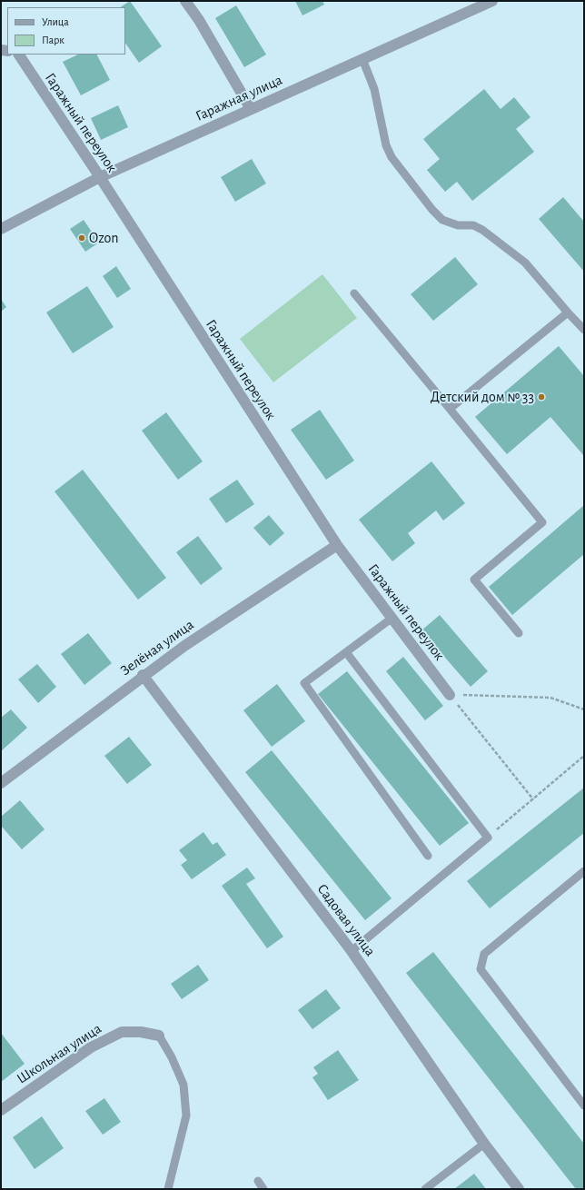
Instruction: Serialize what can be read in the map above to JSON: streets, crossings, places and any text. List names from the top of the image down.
{
  "streets": {
    "street": [
      "Гаражная улица",
      "Гаражный переулок",
      "Зелёная улица",
      "Садовая улица",
      "Школьная улица"
    ]
  },
  "crossings": [
    ["Гаражная улица", "Гаражный переулок"],
    ["Гаражный переулок", "Зелёная улица"],
    ["Зелёная улица", "Садовая улица"]
  ],
  "places": ["Ozon", "Детский дом № 33"],
  "legend": ["Улица", "Парк"]
}
